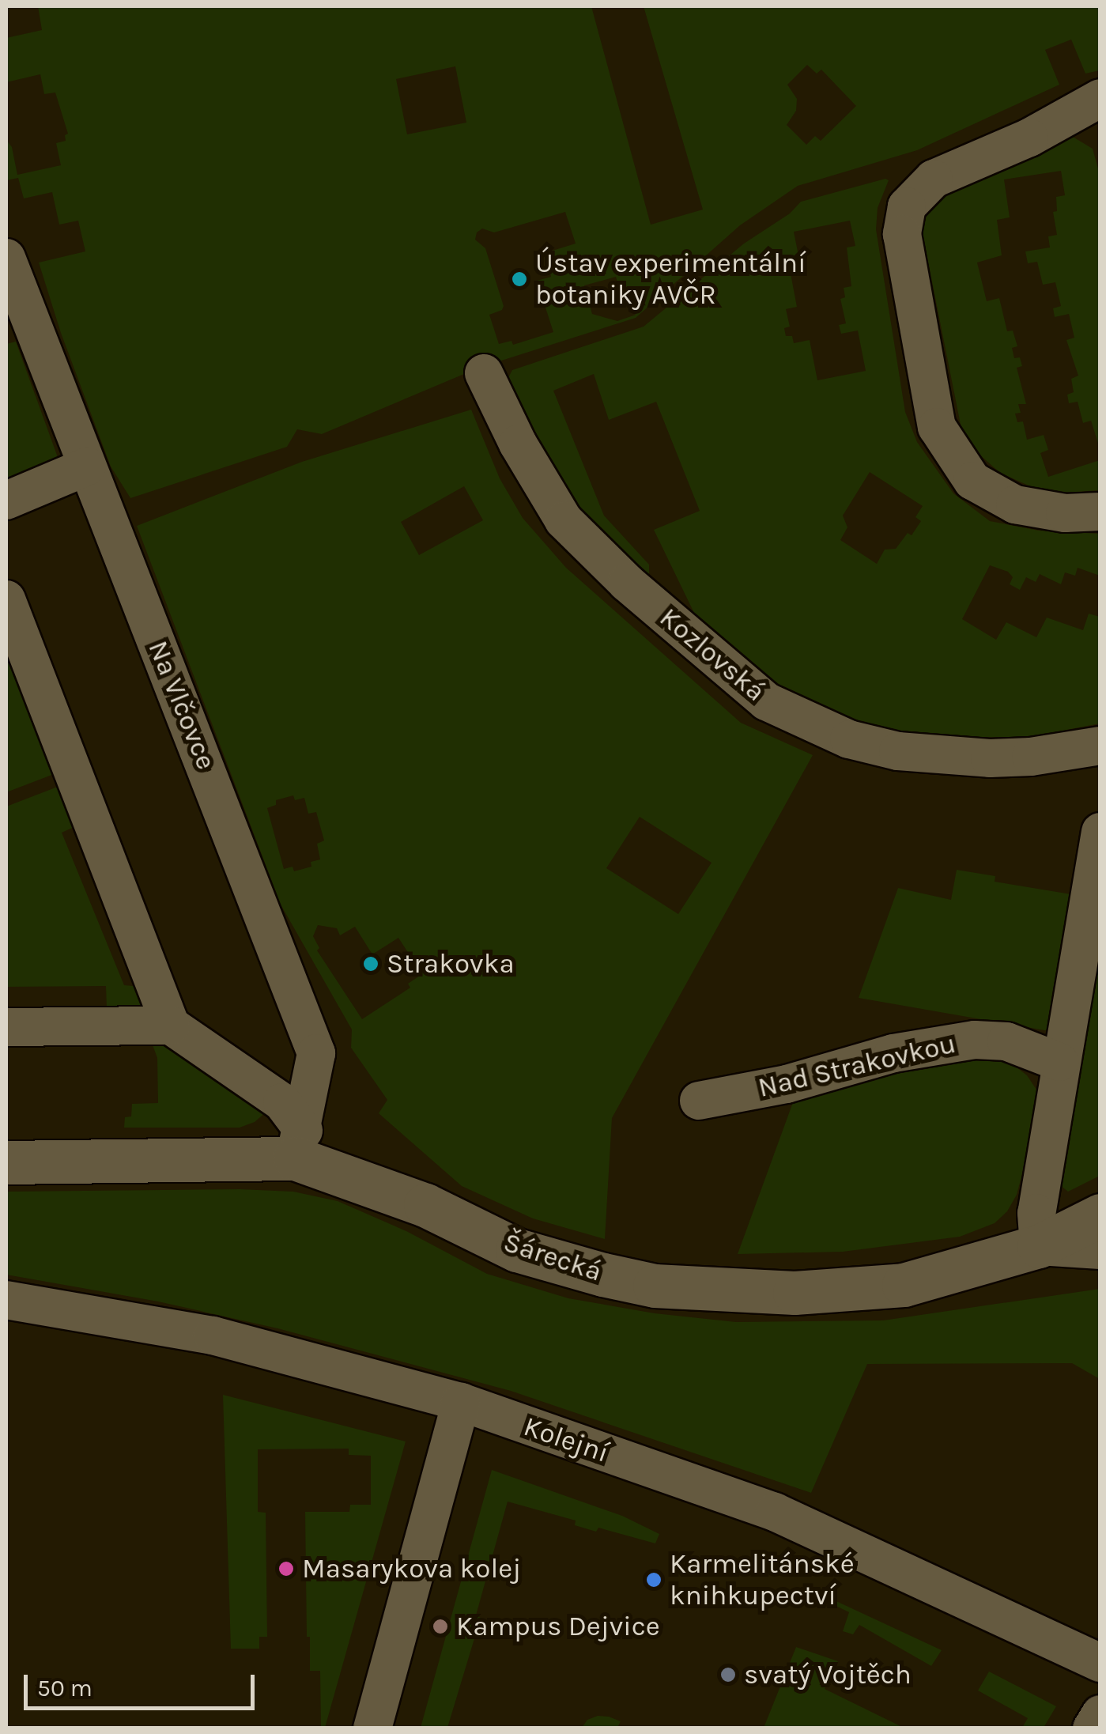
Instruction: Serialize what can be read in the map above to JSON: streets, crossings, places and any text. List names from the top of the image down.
{
  "streets": {
    "street": [
      "Kozlovská",
      "Na Vlčovce",
      "Nad Strakovkou",
      "Šárecká",
      "Kolejní"
    ]
  },
  "crossings": [
    ["Na Vlčovce", "Šárecká"]
  ],
  "places": [
    "Ústav experimentální botaniky AVČR",
    "Strakovka",
    "Masarykova kolej",
    "Karmelitánské knihkupectví",
    "Kampus Dejvice",
    "svatý Vojtěch"
  ],
  "scale_bar": "50 m"
}
